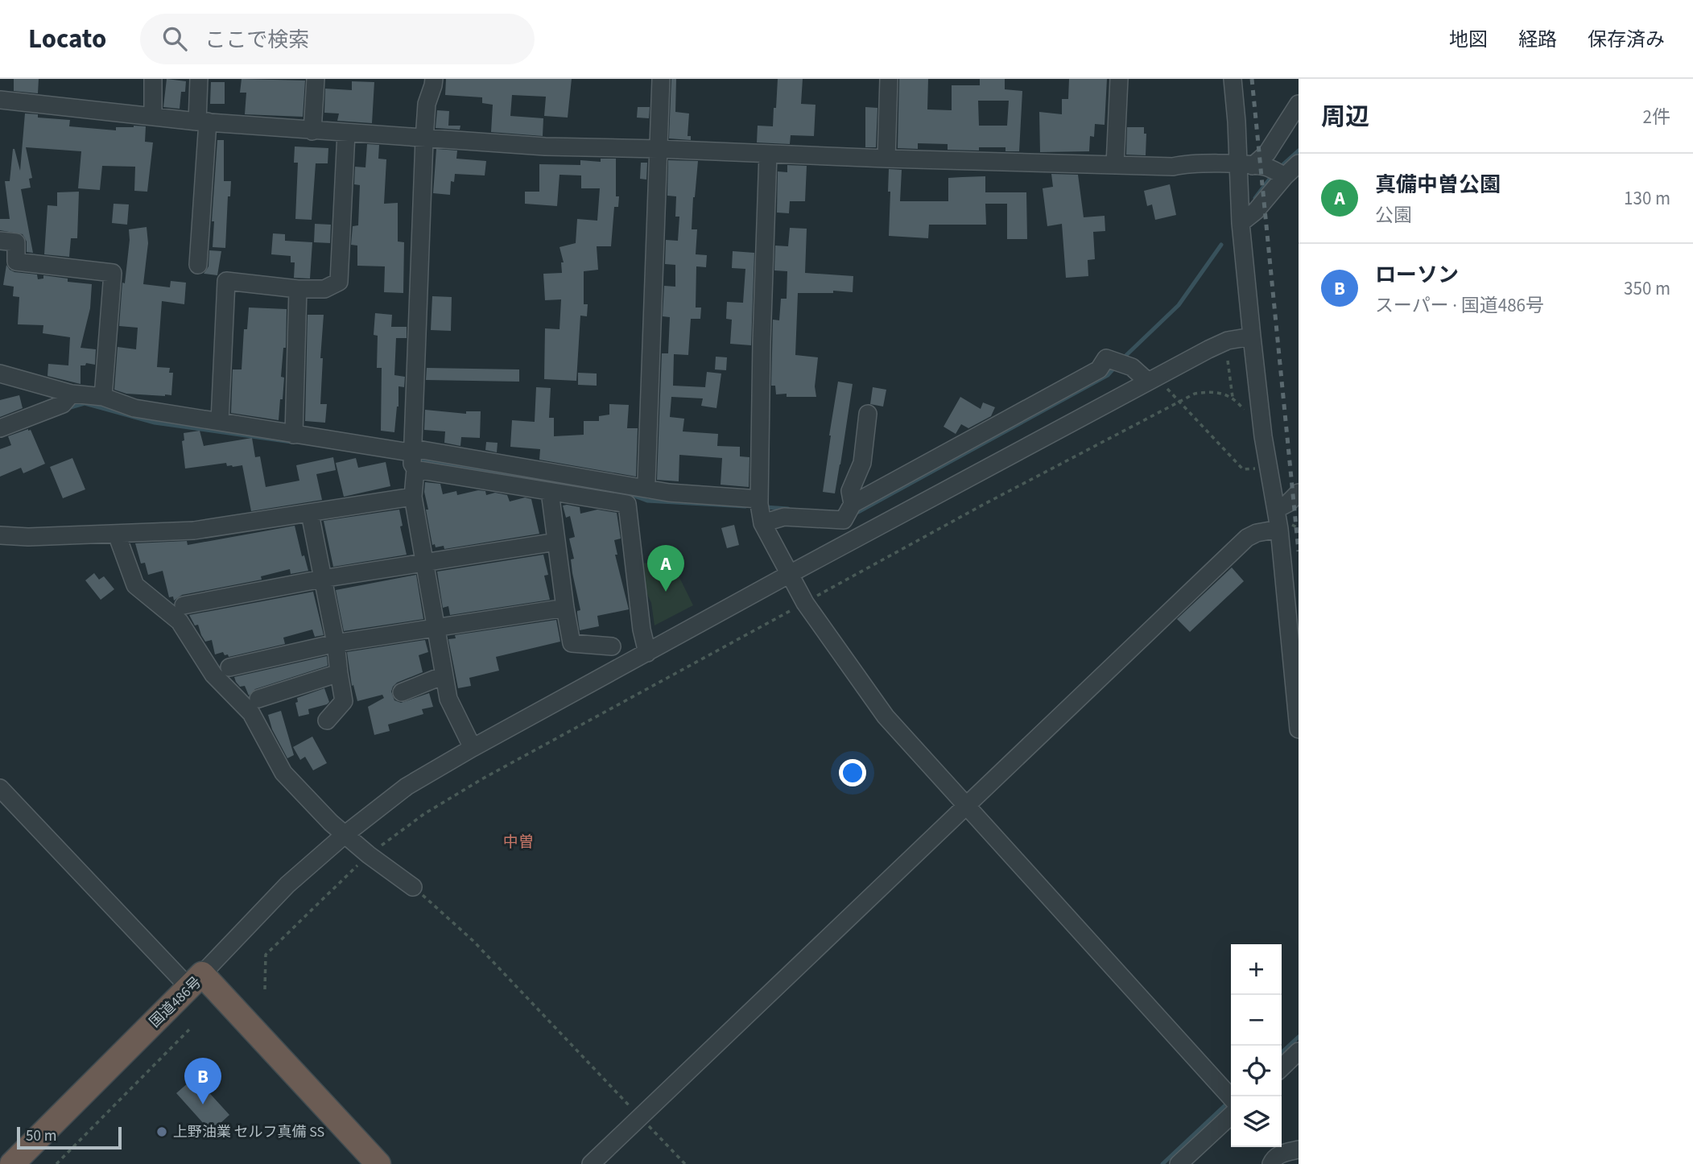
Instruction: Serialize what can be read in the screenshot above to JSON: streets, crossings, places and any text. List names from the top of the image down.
{
  "streets": {
    "highway": ["国道486号"]
  },
  "districts": ["中曽"],
  "places": ["上野油業 セルフ真備 SS"],
  "scale_bar": "50 m",
  "page": {
    "header": "Locato",
    "search": "ここで検索",
    "nav": ["地図", "経路", "保存済み"],
    "heading": ["周辺", "2件"],
    "list": [
      {
        "mark": "A",
        "name": "真備中曽公園",
        "note": "公園",
        "value": "130 m"
      },
      {
        "mark": "B",
        "name": "ローソン",
        "note": "スーパー · 国道486号",
        "value": "350 m"
      }
    ],
    "pins": ["A", "B"],
    "map_buttons": ["+", "−"],
    "scale": "50 m"
  }
}
